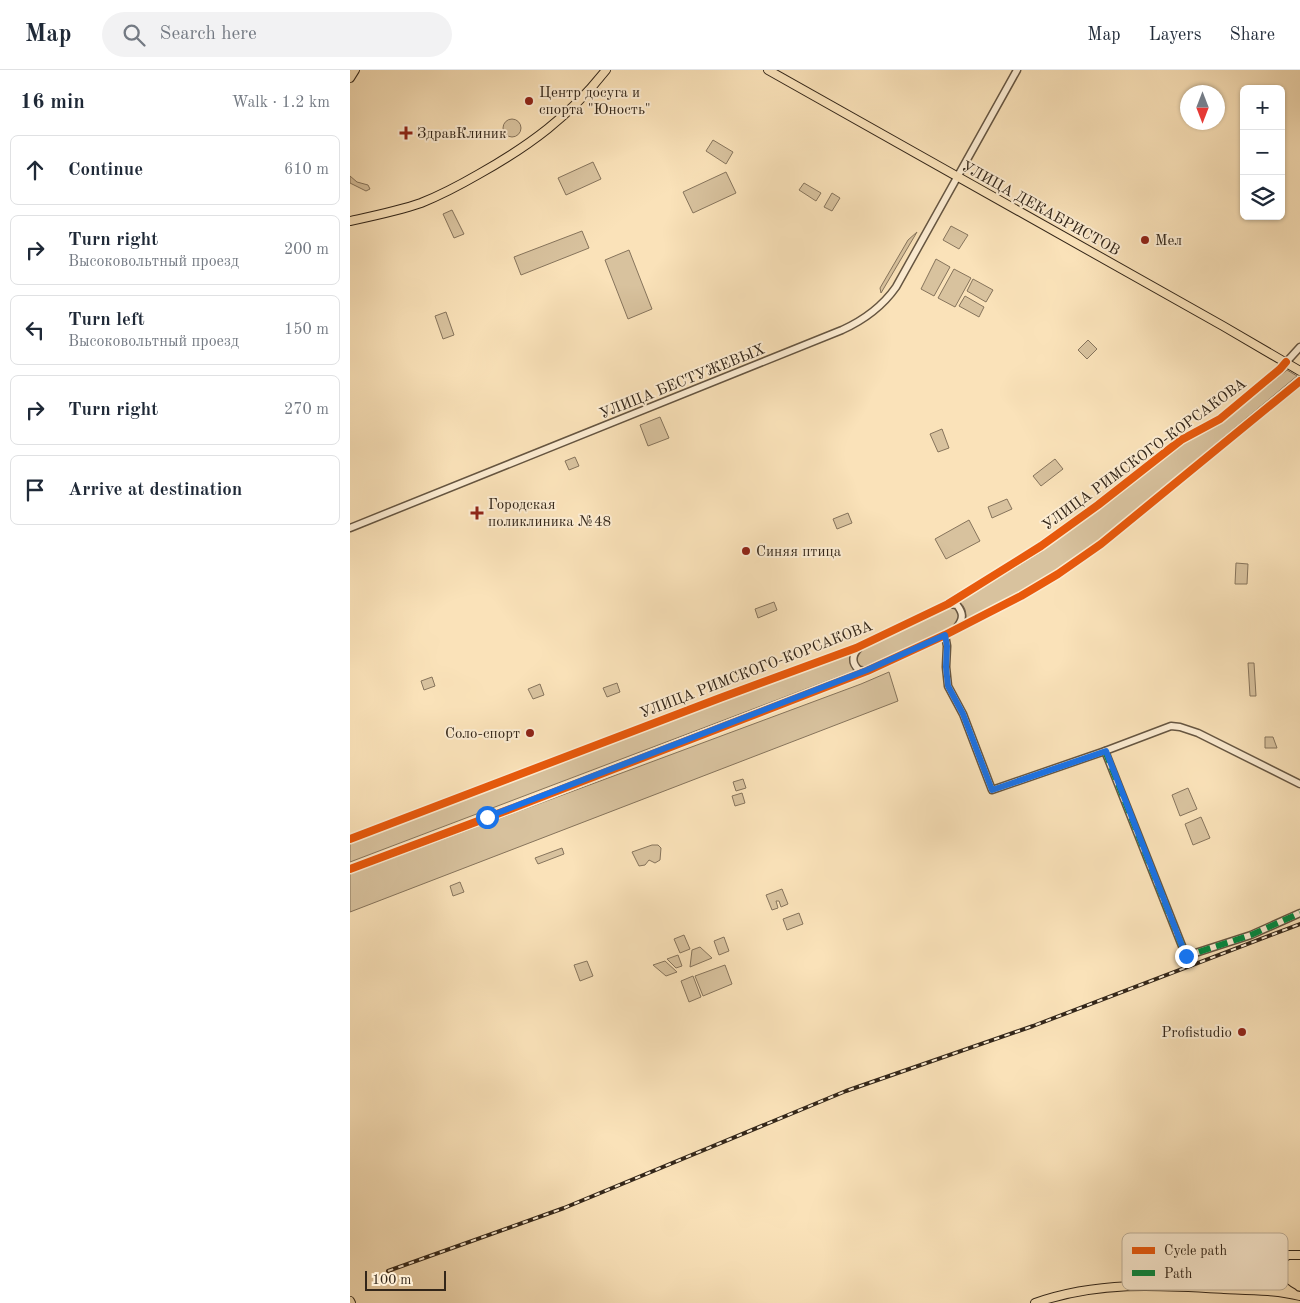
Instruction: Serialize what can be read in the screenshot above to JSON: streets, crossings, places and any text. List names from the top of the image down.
{
  "streets": {
    "main road": ["УЛИЦА ДЕКАБРИСТОВ"],
    "street": ["УЛИЦА БЕСТУЖЕВЫХ", "УЛИЦА РИМСКОГО-КОРСАКОВА"]
  },
  "crossings": [
    ["УЛИЦА ДЕКАБРИСТОВ", "УЛИЦА БЕСТУЖЕВЫХ"],
    ["УЛИЦА ДЕКАБРИСТОВ", "УЛИЦА РИМСКОГО-КОРСАКОВА"]
  ],
  "places": {
    "other": [
      "Центр досуга и спорта \"Юность\"",
      "Мел",
      "Синяя птица",
      "Соло-спорт",
      "Profistudio"
    ],
    "health": ["ЗдравКлиник", "Городская поликлиника №48"]
  },
  "legend": ["Cycle path", "Path"],
  "scale_bar": "100 m",
  "north": "bottom",
  "page": {
    "header": "Map",
    "search": "Search here",
    "nav": ["Map", "Layers", "Share"],
    "heading": ["16 min", "Walk · 1.2 km"],
    "map_buttons": ["+", "−"],
    "list": [
      ["Continue", "610 m"],
      ["Turn right", "Высоковольтный проезд", "200 m"],
      ["Turn left", "Высоковольтный проезд", "150 m"],
      ["Turn right", "270 m"],
      "Arrive at destination"
    ],
    "scale": "100 m"
  }
}
